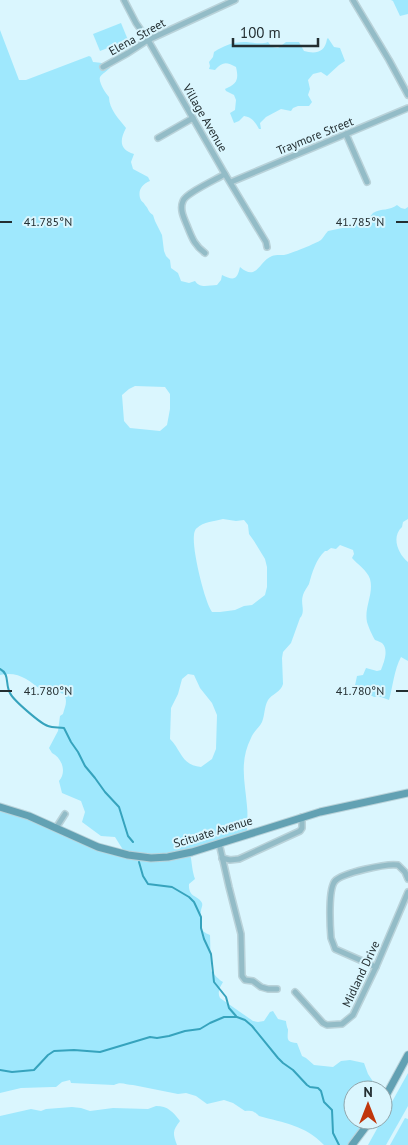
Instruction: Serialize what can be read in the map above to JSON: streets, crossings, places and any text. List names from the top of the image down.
{
  "streets": {
    "main road": ["Scituate Avenue"],
    "street": [
      "Elena Street",
      "Village Avenue",
      "Traymore Street",
      "Midland Drive"
    ]
  },
  "crossings": [
    ["Elena Street", "Village Avenue"],
    ["Village Avenue", "Traymore Street"]
  ],
  "scale_bar": "100 m",
  "north": "top",
  "coordinates": ["41.785°N", "41.780°N"]
}
